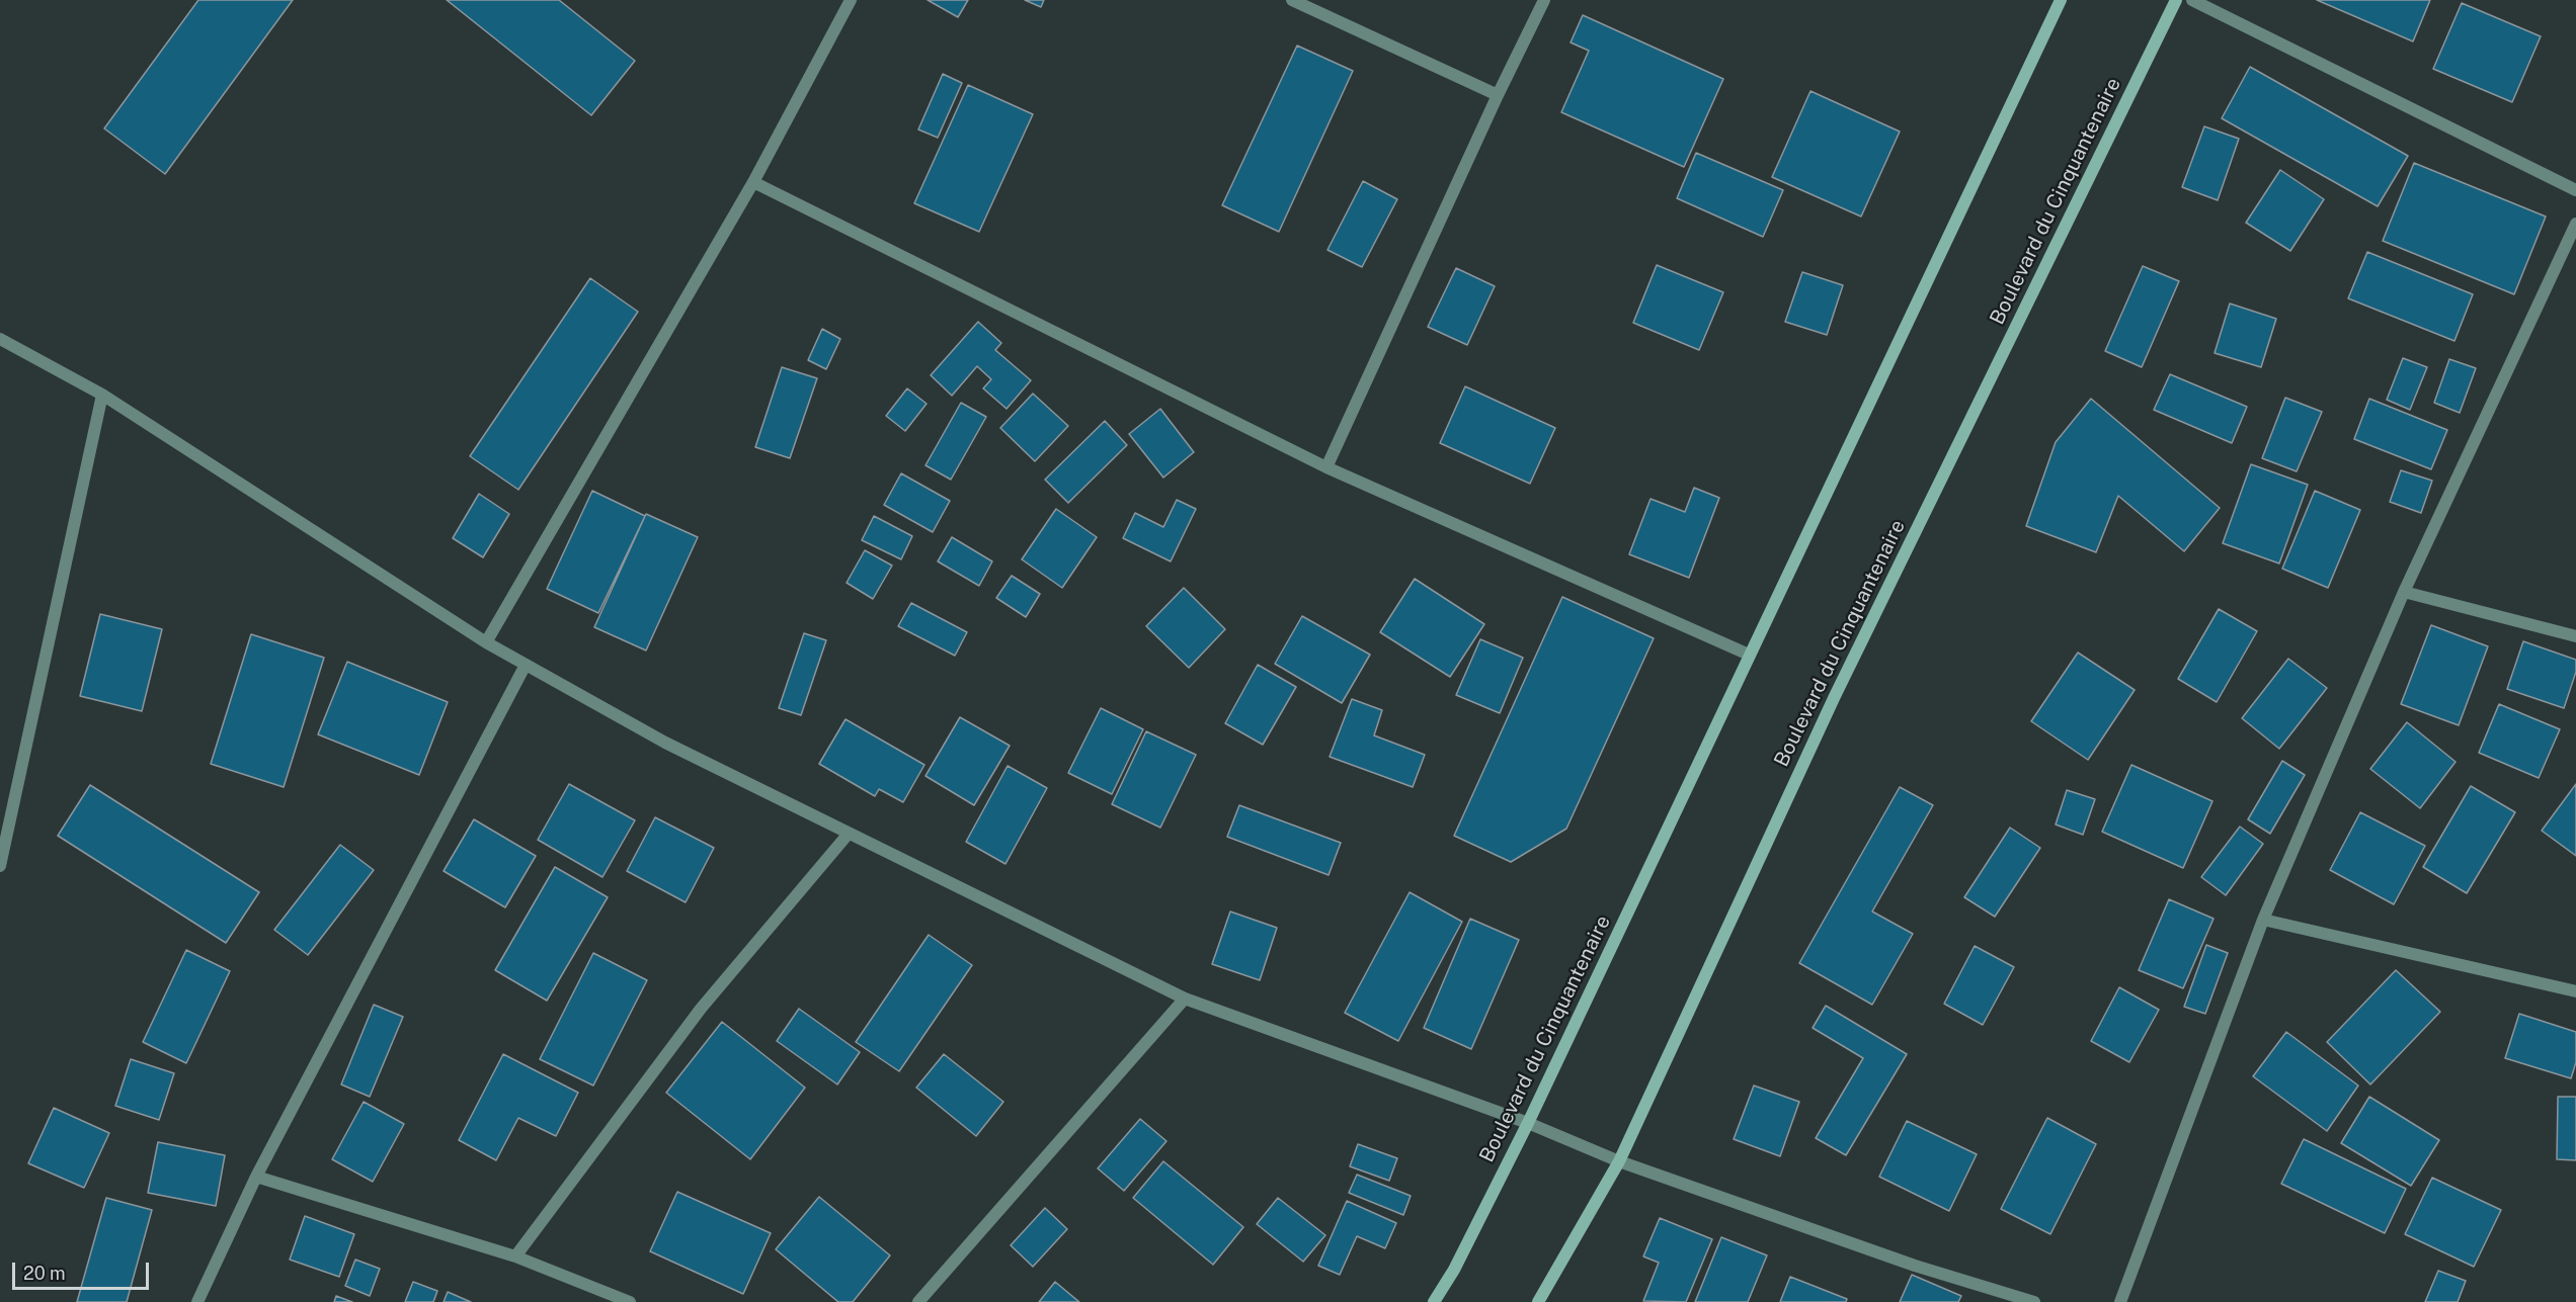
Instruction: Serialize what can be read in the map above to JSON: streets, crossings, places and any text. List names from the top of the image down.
{
  "streets": {
    "main road": ["Boulevard du Cinquantenaire"]
  },
  "scale_bar": "20 m"
}
